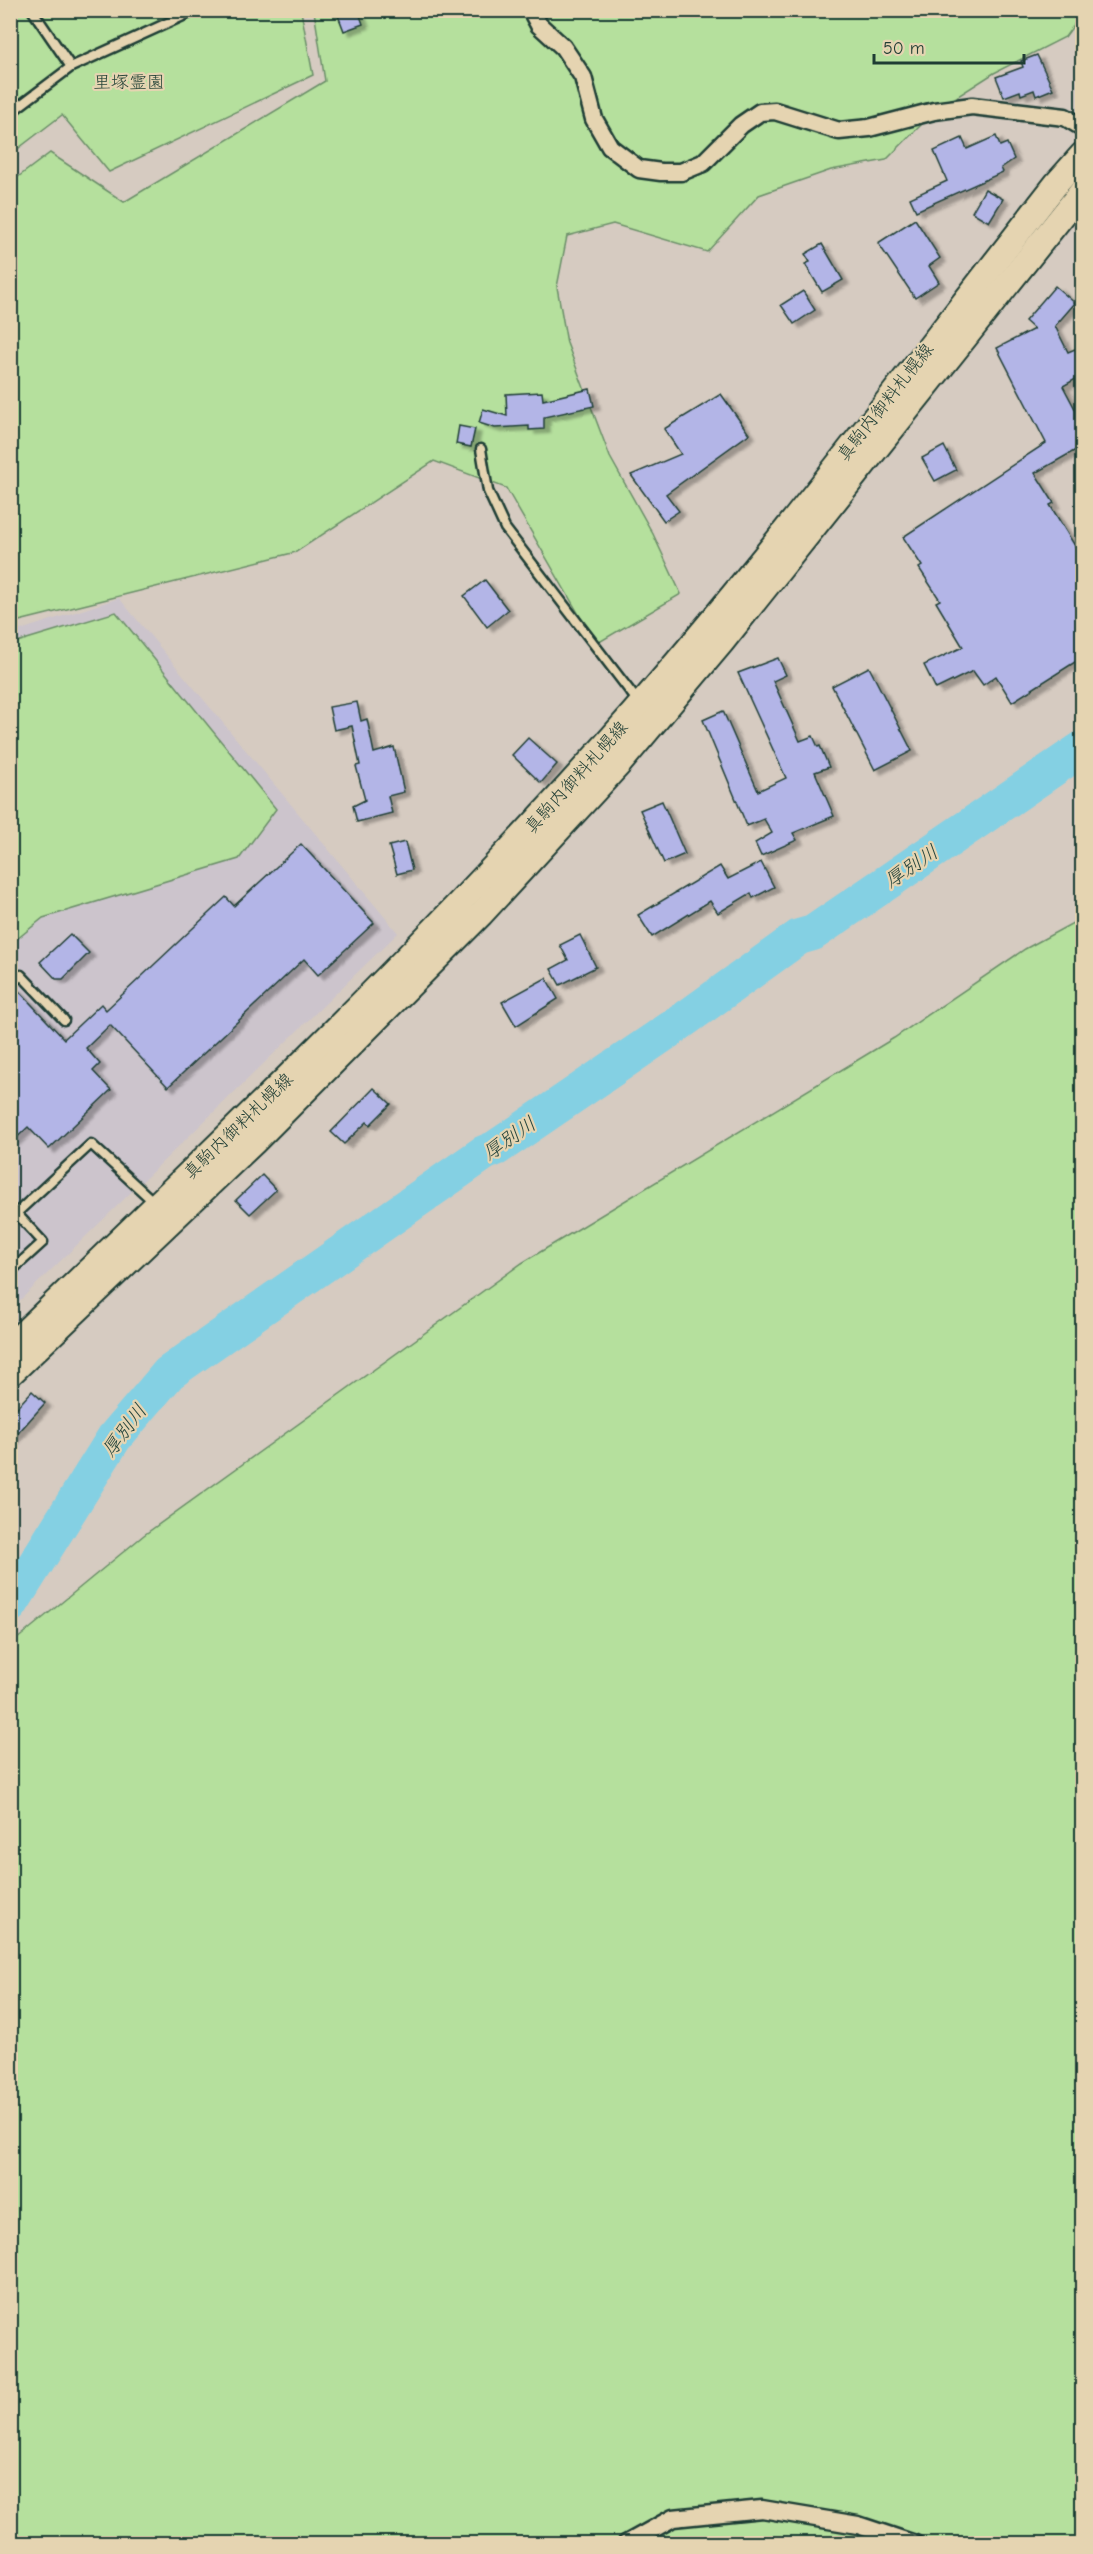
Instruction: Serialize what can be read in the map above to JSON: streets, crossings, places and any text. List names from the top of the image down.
{
  "streets": {
    "main road": ["真駒内御料札幌線"]
  },
  "water": ["厚別川"],
  "parks": ["里塚霊園"],
  "scale_bar": "50 m"
}
